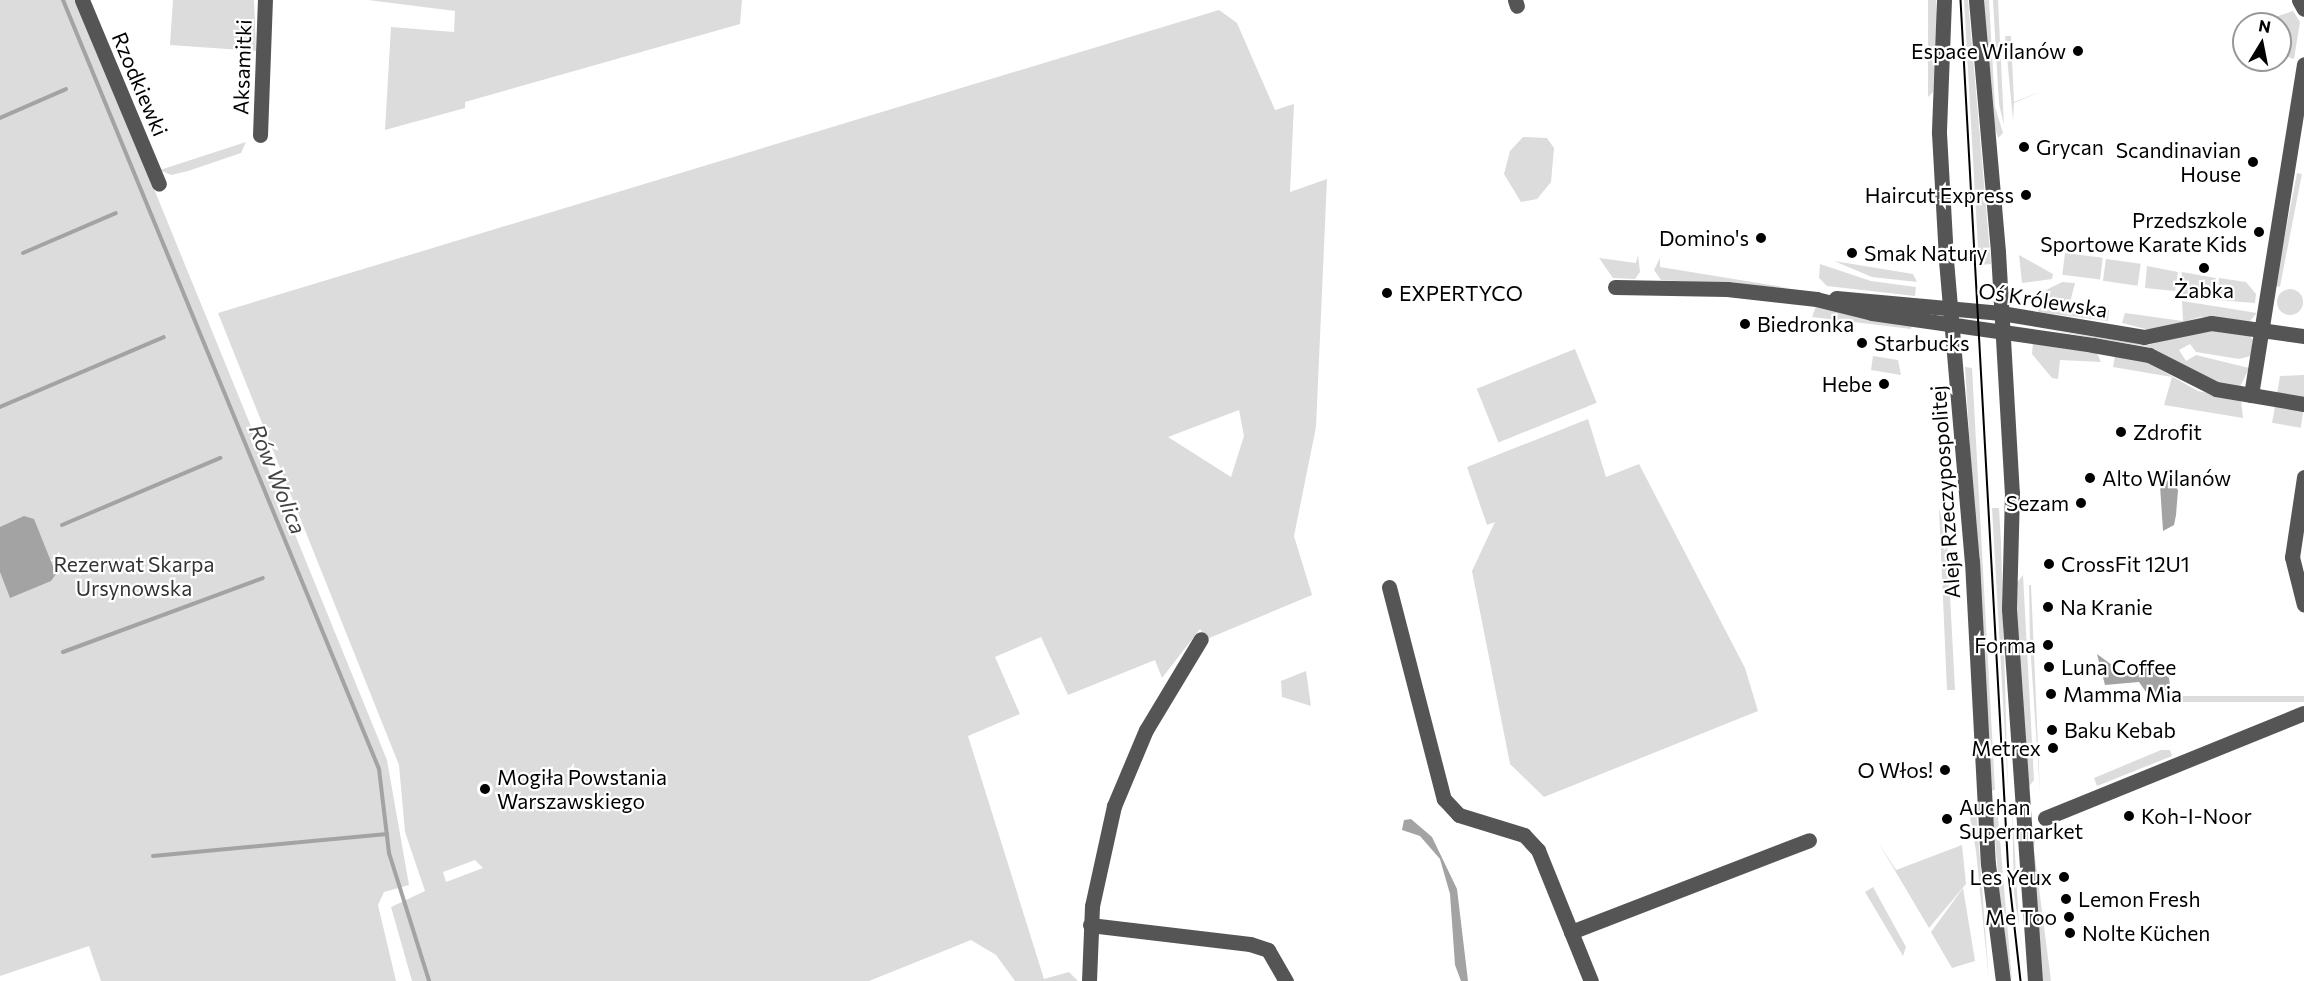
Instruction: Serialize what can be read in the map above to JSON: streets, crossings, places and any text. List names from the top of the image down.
{
  "streets": {
    "street": [
      "Aksamitki",
      "Rzodkiewki",
      "Oś Królewska",
      "Aleja Rzeczypospolitej"
    ]
  },
  "crossings": [
    ["Oś Królewska", "Aleja Rzeczypospolitej"]
  ],
  "water": ["Rów Wolica"],
  "parks": ["Rezerwat Skarpa Ursynowska"],
  "places": [
    "Espace Wilanów",
    "Grycan",
    "Scandinavian House",
    "Haircut Express",
    "Przedszkole Sportowe Karate Kids",
    "Domino's",
    "Smak Natury",
    "Żabka",
    "EXPERTYCO",
    "Biedronka",
    "Starbucks",
    "Hebe",
    "Zdrofit",
    "Alto Wilanów",
    "Sezam",
    "CrossFit 12U1",
    "Na Kranie",
    "Forma",
    "Luna Coffee",
    "Mamma Mia",
    "Baku Kebab",
    "Metrex",
    "O Włos!",
    "Mogiła Powstania Warszawskiego",
    "Koh-I-Noor",
    "Auchan Supermarket",
    "Les Yeux",
    "Lemon Fresh",
    "Me Too",
    "Nolte Küchen"
  ],
  "north": "top"
}
